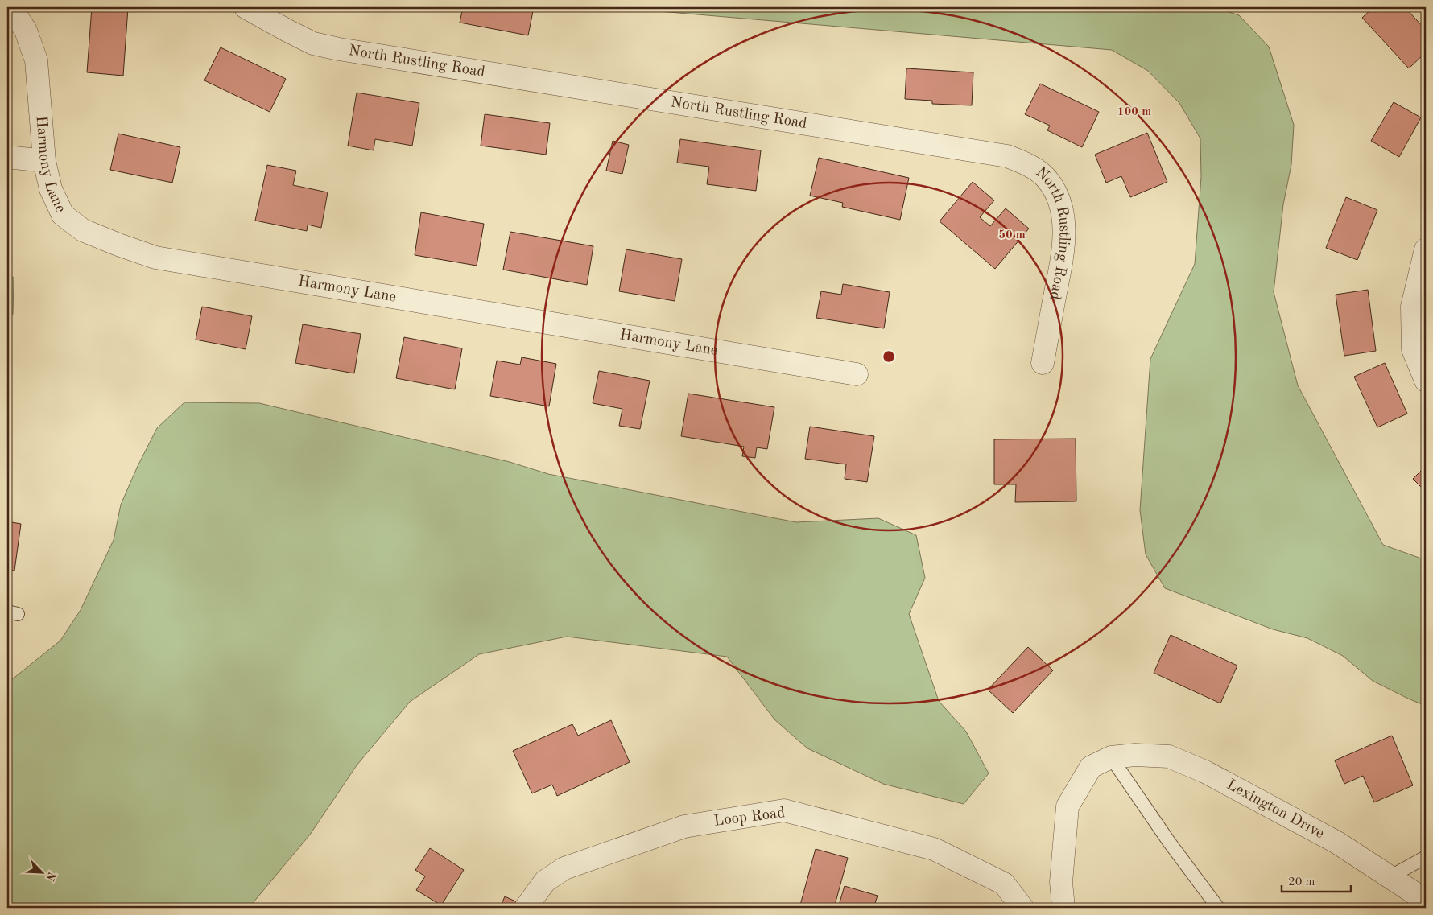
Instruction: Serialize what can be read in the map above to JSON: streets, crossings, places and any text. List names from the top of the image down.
{
  "streets": {
    "street": [
      "North Rustling Road",
      "Harmony Lane",
      "Lexington Drive",
      "Loop Road"
    ]
  },
  "scale_bar": "20 m",
  "north": "bottom right",
  "rings": ["100 m", "50 m"]
}
